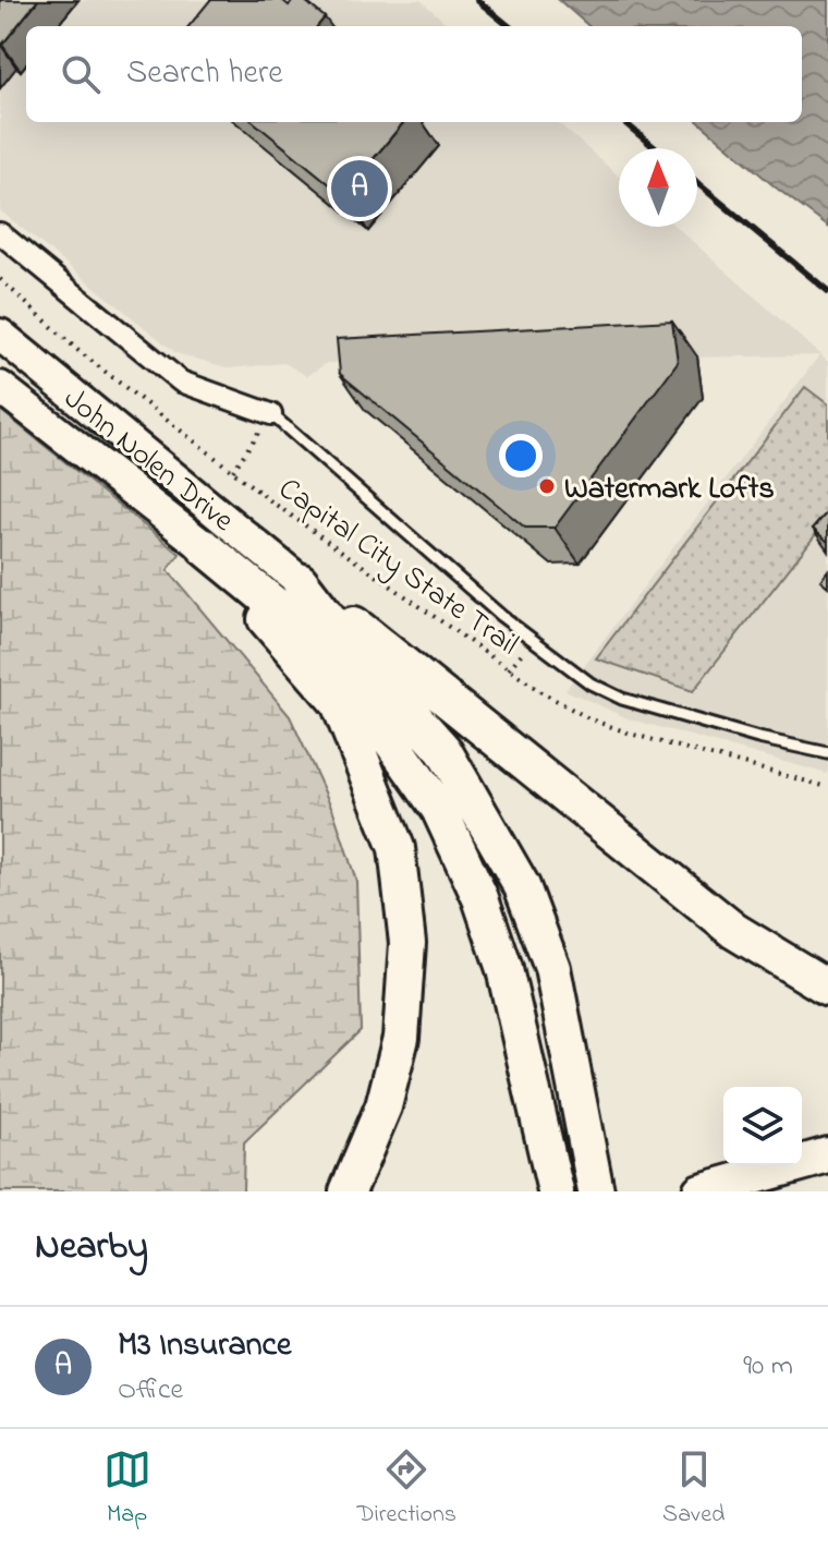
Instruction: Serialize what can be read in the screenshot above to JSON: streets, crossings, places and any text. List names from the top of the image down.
{
  "streets": {
    "main road": ["John Nolen Drive"],
    "path": ["Capital City State Trail"]
  },
  "places": ["Watermark Lofts"],
  "north": "top",
  "page": {
    "search": "Search here",
    "pins": "A",
    "heading": "Nearby",
    "list": [
      {
        "mark": "A",
        "name": "M3 Insurance",
        "note": "Office",
        "value": "90 m"
      }
    ],
    "nav": ["Map", "Directions", "Saved"]
  }
}
